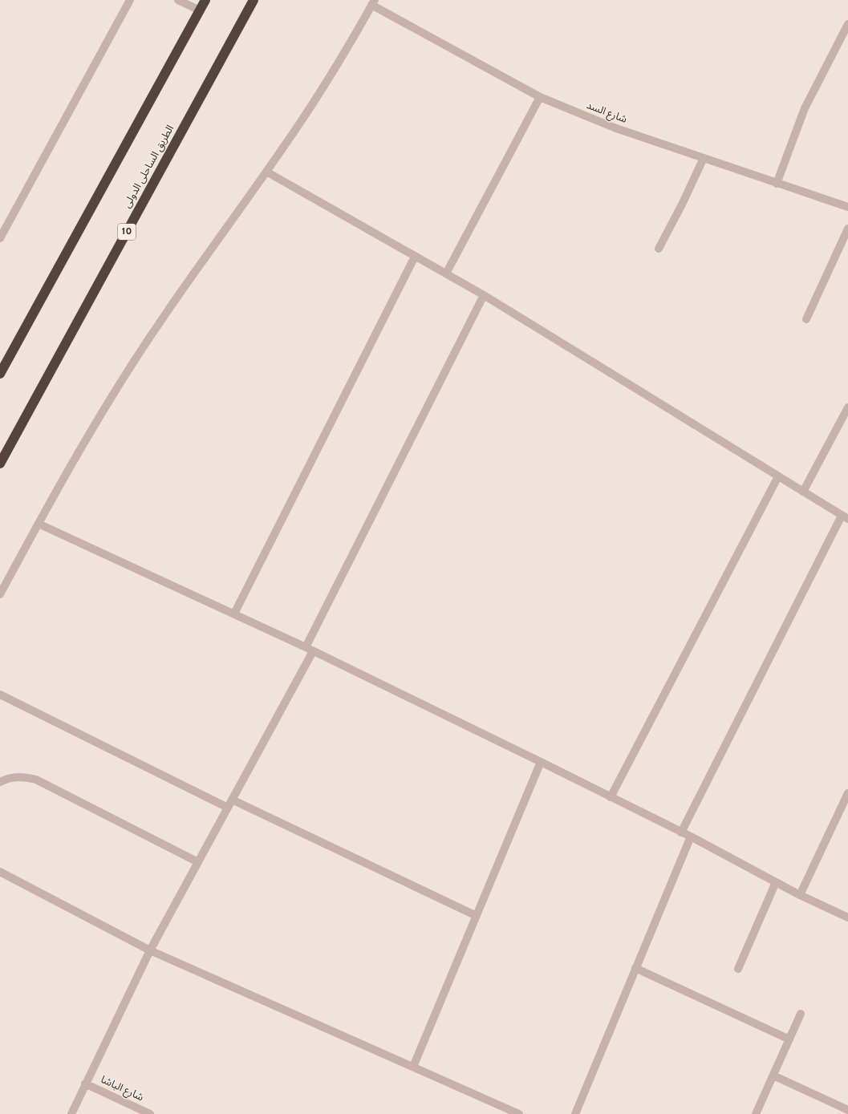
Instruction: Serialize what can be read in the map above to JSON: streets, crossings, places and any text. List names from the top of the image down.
{
  "streets": {
    "highway": ["الطريق الساحلى الدولى", "10"],
    "street": ["شارع السد", "شارع الباشا"]
  }
}
